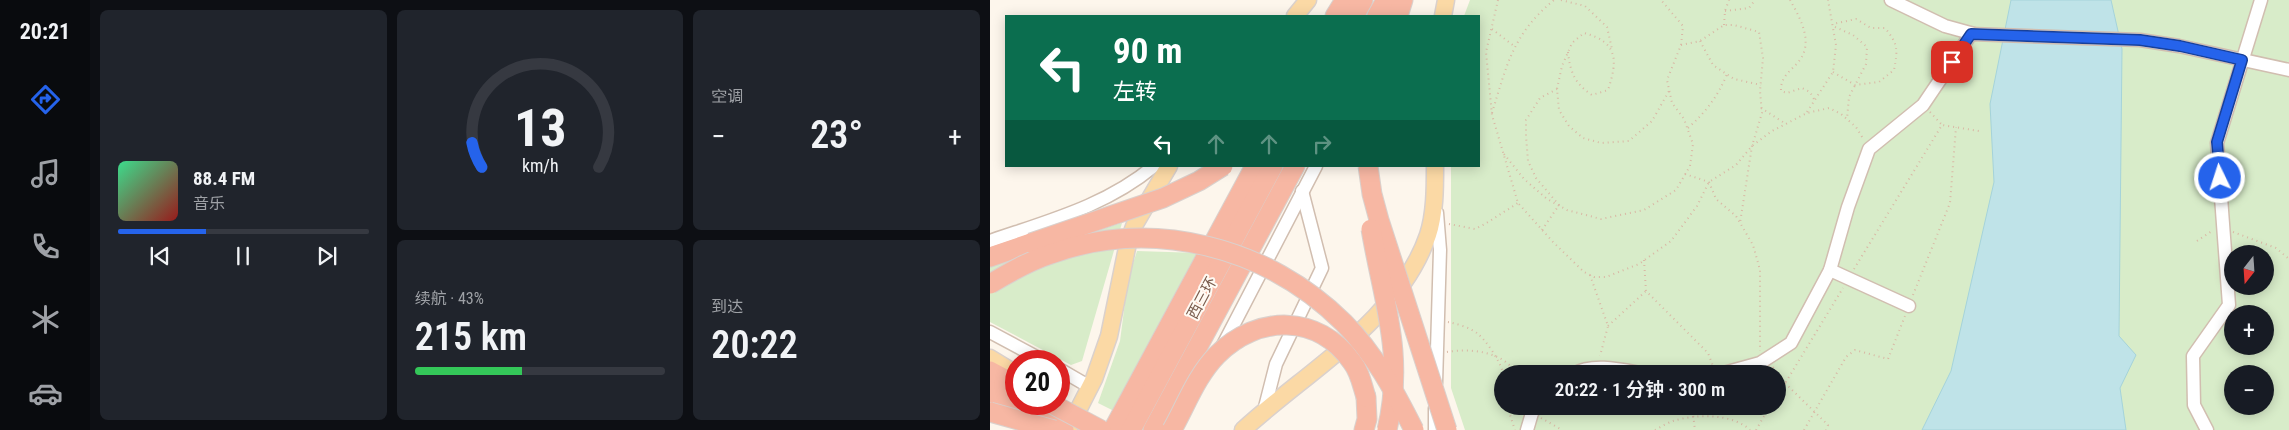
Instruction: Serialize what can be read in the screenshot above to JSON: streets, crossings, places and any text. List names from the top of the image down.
{
  "streets": {
    "highway": ["西三环"]
  },
  "north": "bottom",
  "page": {
    "tabs": "20:21",
    "tile": [
      "空调",
      ["续航 · 43%", "215 km"],
      ["到达", "20:22"]
    ],
    "turn": ["90 m", "左转"],
    "heat": ["−", "23°", "+"],
    "song": ["88.4 FM", "音乐"],
    "map_buttons": ["+", "−"],
    "limit": "20",
    "trip": "20:22 · 1 分钟 · 300 m",
    "gauge": ["13", "km/h"]
  }
}
